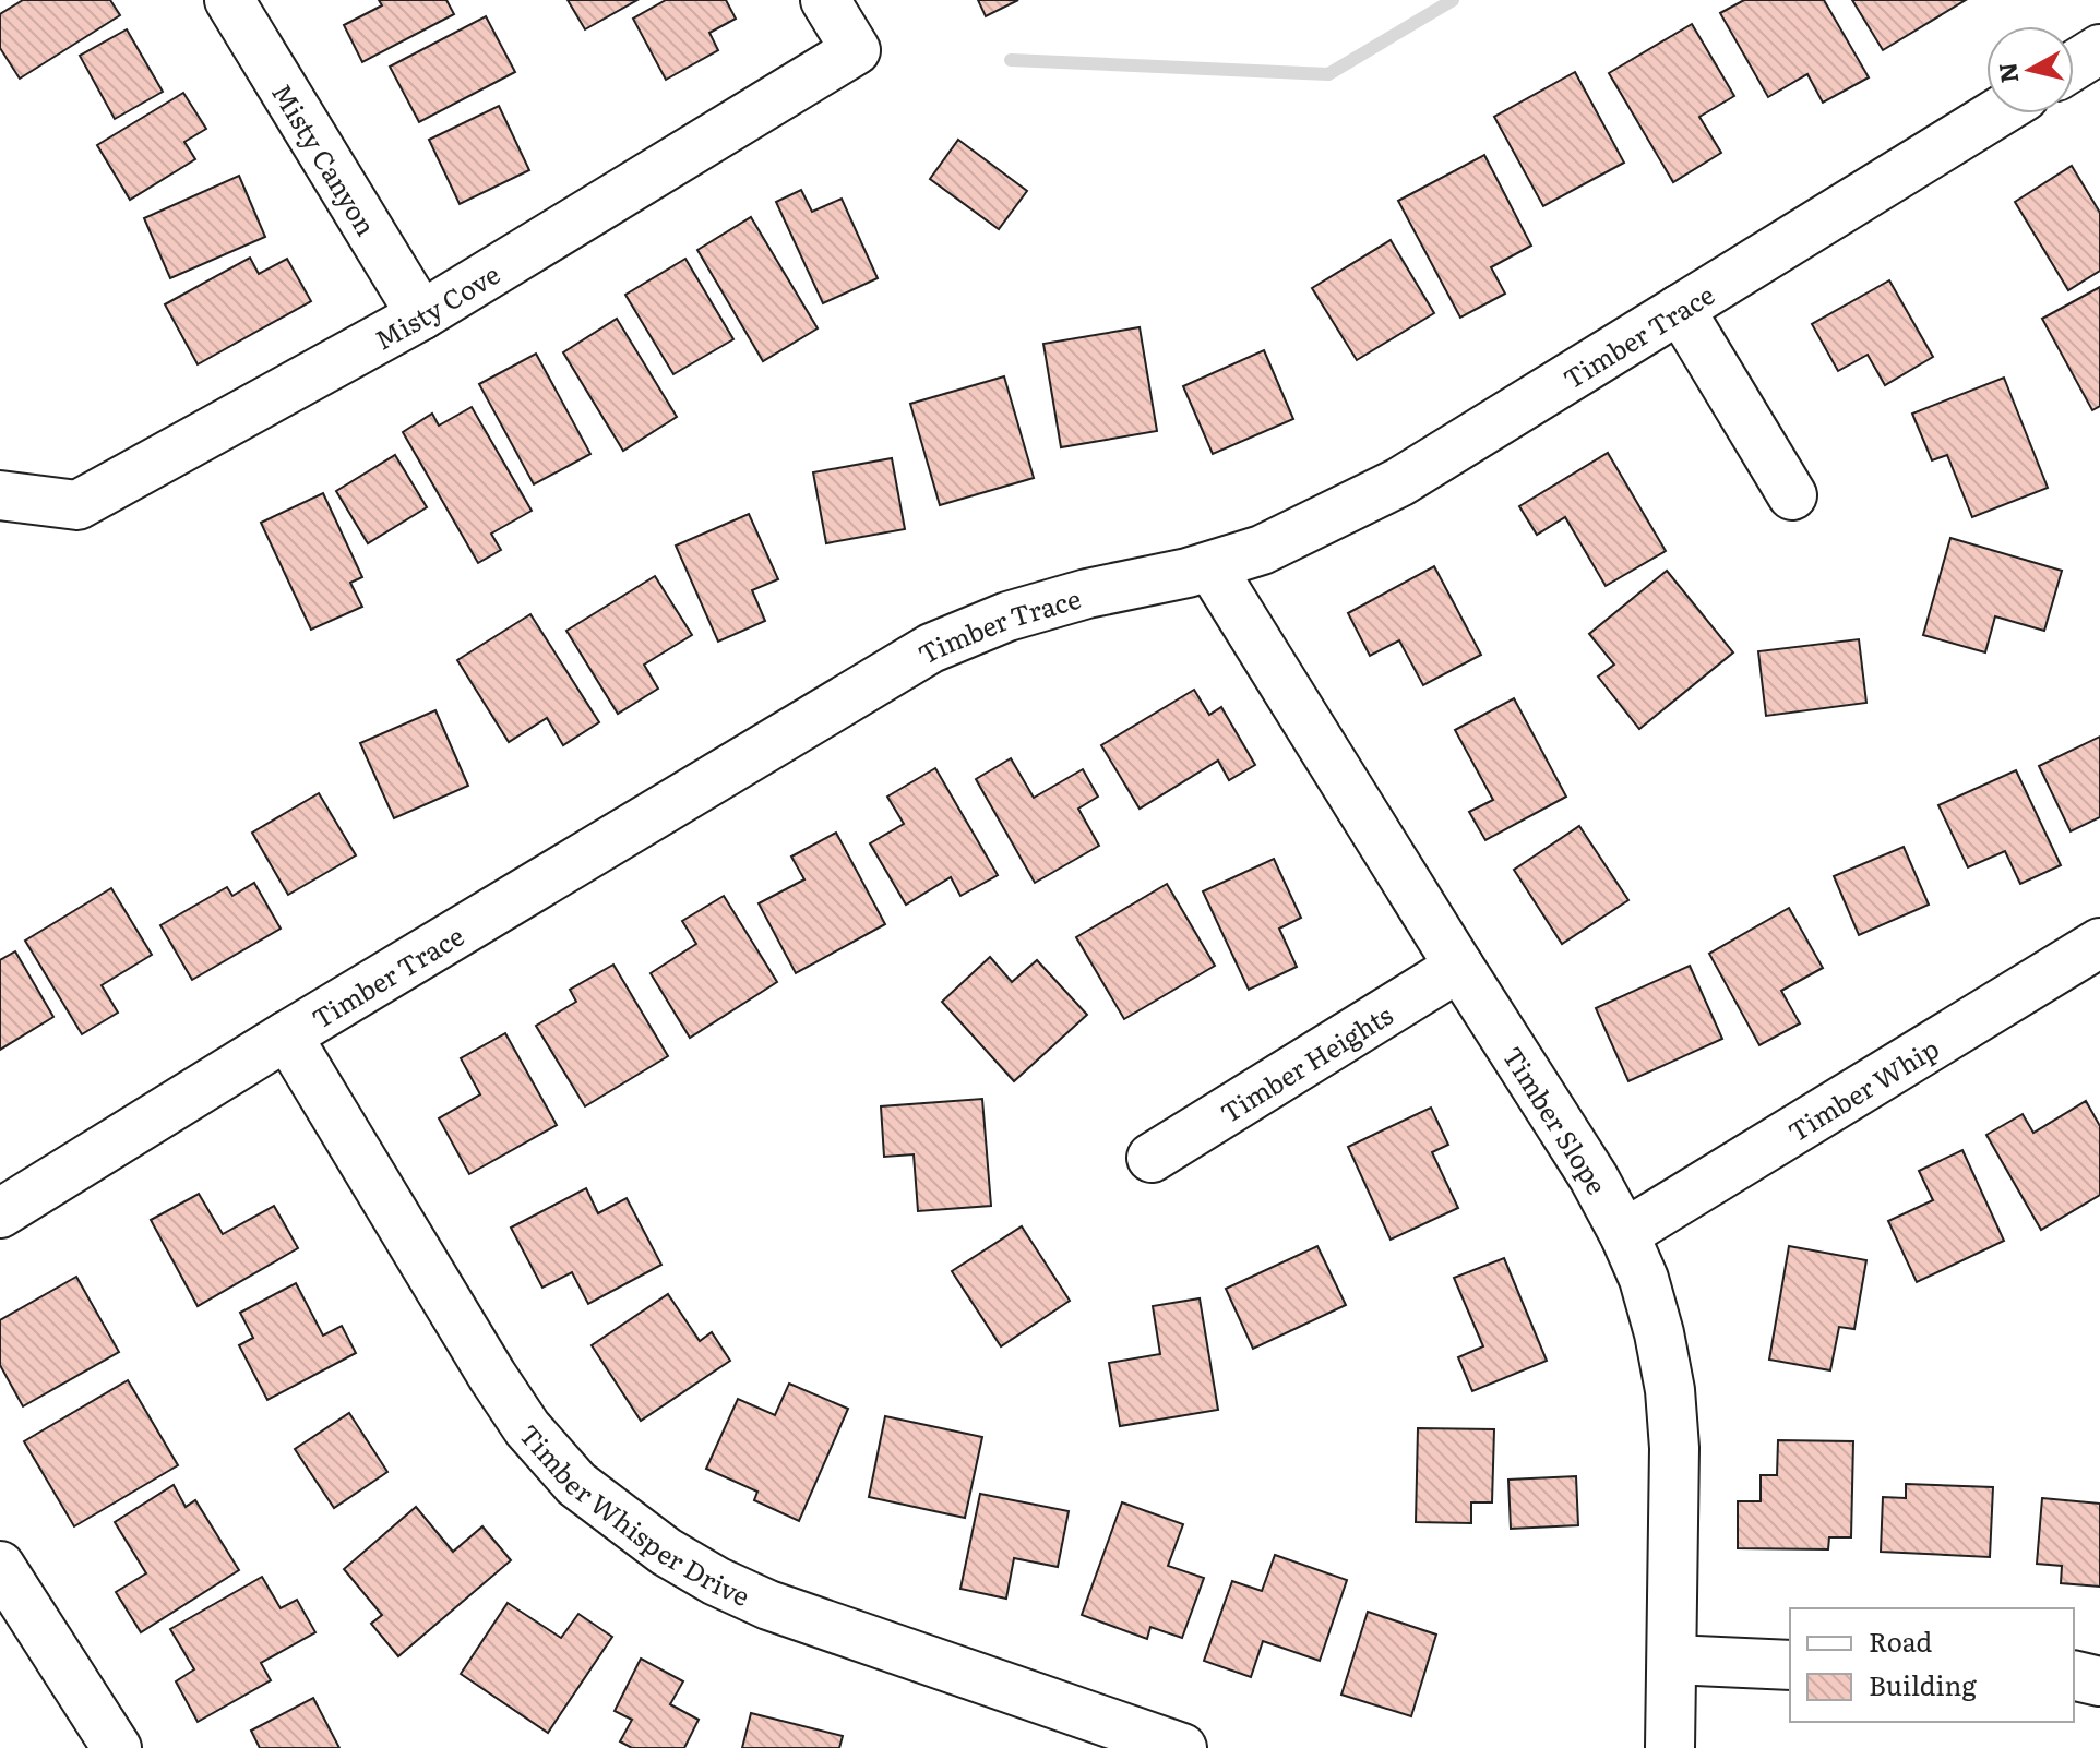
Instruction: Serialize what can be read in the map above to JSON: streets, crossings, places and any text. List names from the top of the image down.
{
  "streets": {
    "street": [
      "Misty Canyon",
      "Misty Cove",
      "Timber Trace",
      "Timber Heights",
      "Timber Whip",
      "Timber Slope",
      "Timber Whisper Drive"
    ]
  },
  "crossings": [
    ["Misty Canyon", "Misty Cove"],
    ["Timber Trace", "Timber Slope"],
    ["Timber Trace", "Timber Whisper Drive"],
    ["Timber Heights", "Timber Slope"],
    ["Timber Whip", "Timber Slope"]
  ],
  "legend": ["Road", "Building"],
  "north": "left"
}
